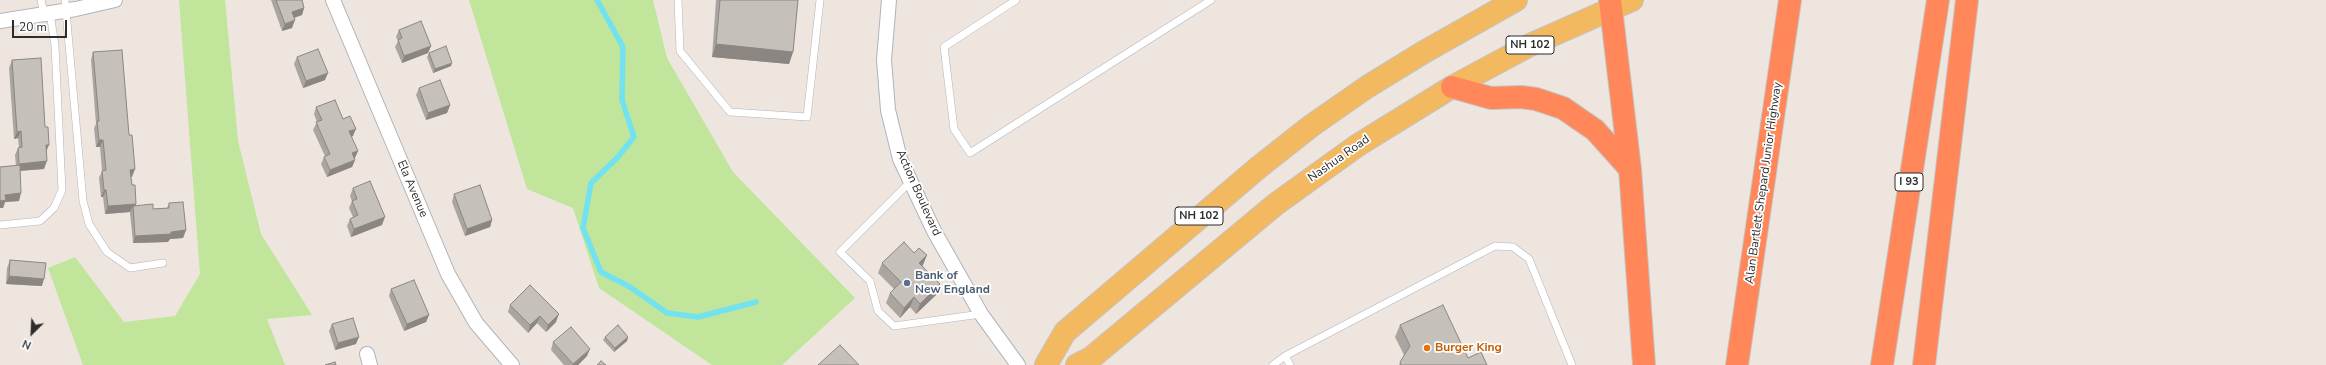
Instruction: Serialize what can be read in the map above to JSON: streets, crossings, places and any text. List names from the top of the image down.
{
  "streets": {
    "highway": ["I 93", "Alan Bartlett Shepard Junior Highway"],
    "main road": ["NH 102", "Nashua Road"],
    "street": ["Ela Avenue", "Action Boulevard"]
  },
  "places": ["Bank of New England", "Burger King"],
  "scale_bar": "20 m",
  "north": "bottom left"
}
